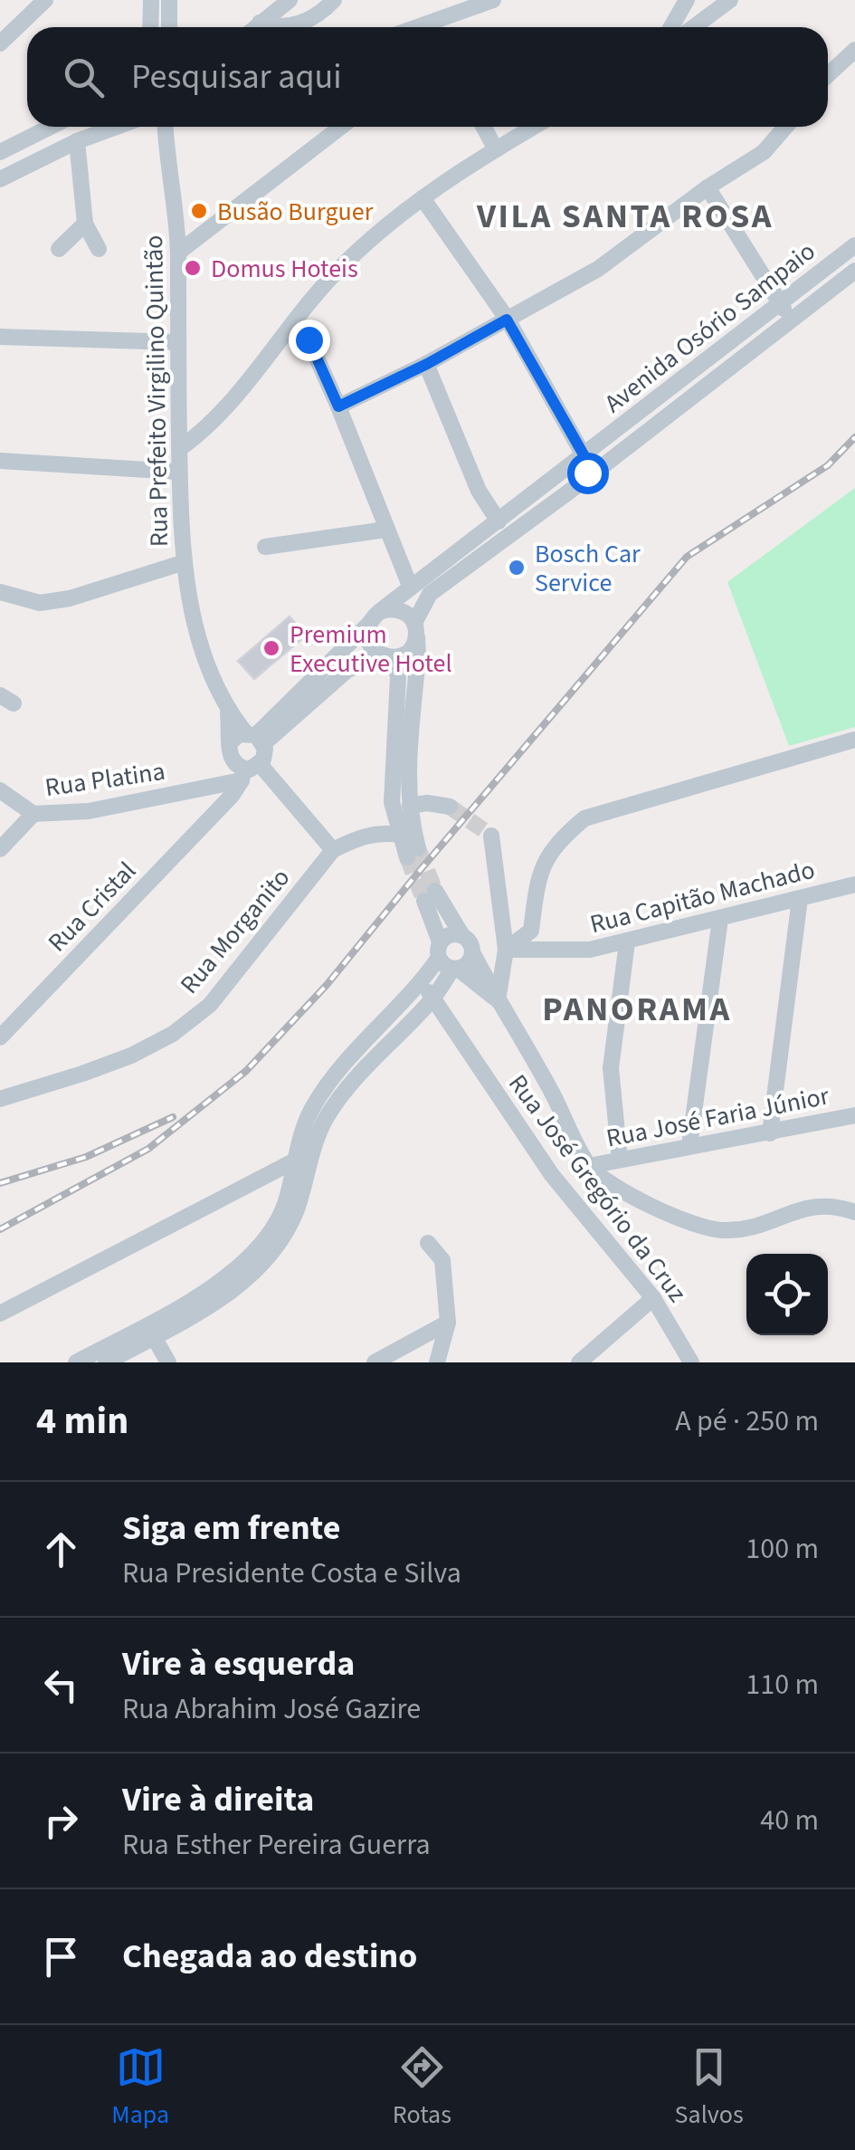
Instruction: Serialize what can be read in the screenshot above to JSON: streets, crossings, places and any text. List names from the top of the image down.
{
  "streets": {
    "street": [
      "Avenida Osório Sampaio",
      "Rua Prefeito Virgilino Quintão",
      "Rua Platina",
      "Rua Capitão Machado",
      "Rua Cristal",
      "Rua Morganito",
      "Rua José Faria Júnior",
      "Rua José Gregório da Cruz"
    ]
  },
  "crossings": [
    ["Avenida Osório Sampaio", "Rua Prefeito Virgilino Quintão"],
    ["Rua Platina", "Rua Cristal"]
  ],
  "districts": ["VILA SANTA ROSA", "PANORAMA"],
  "places": [
    "Busão Burguer",
    "Domus Hoteis",
    "Bosch Car Service",
    "Premium Executive Hotel"
  ],
  "page": {
    "search": "Pesquisar aqui",
    "heading": ["4 min", "A pé · 250 m"],
    "list": [
      ["Siga em frente", "Rua Presidente Costa e Silva", "100 m"],
      ["Vire à esquerda", "Rua Abrahim José Gazire", "110 m"],
      ["Vire à direita", "Rua Esther Pereira Guerra", "40 m"],
      "Chegada ao destino"
    ],
    "nav": ["Mapa", "Rotas", "Salvos"]
  }
}
